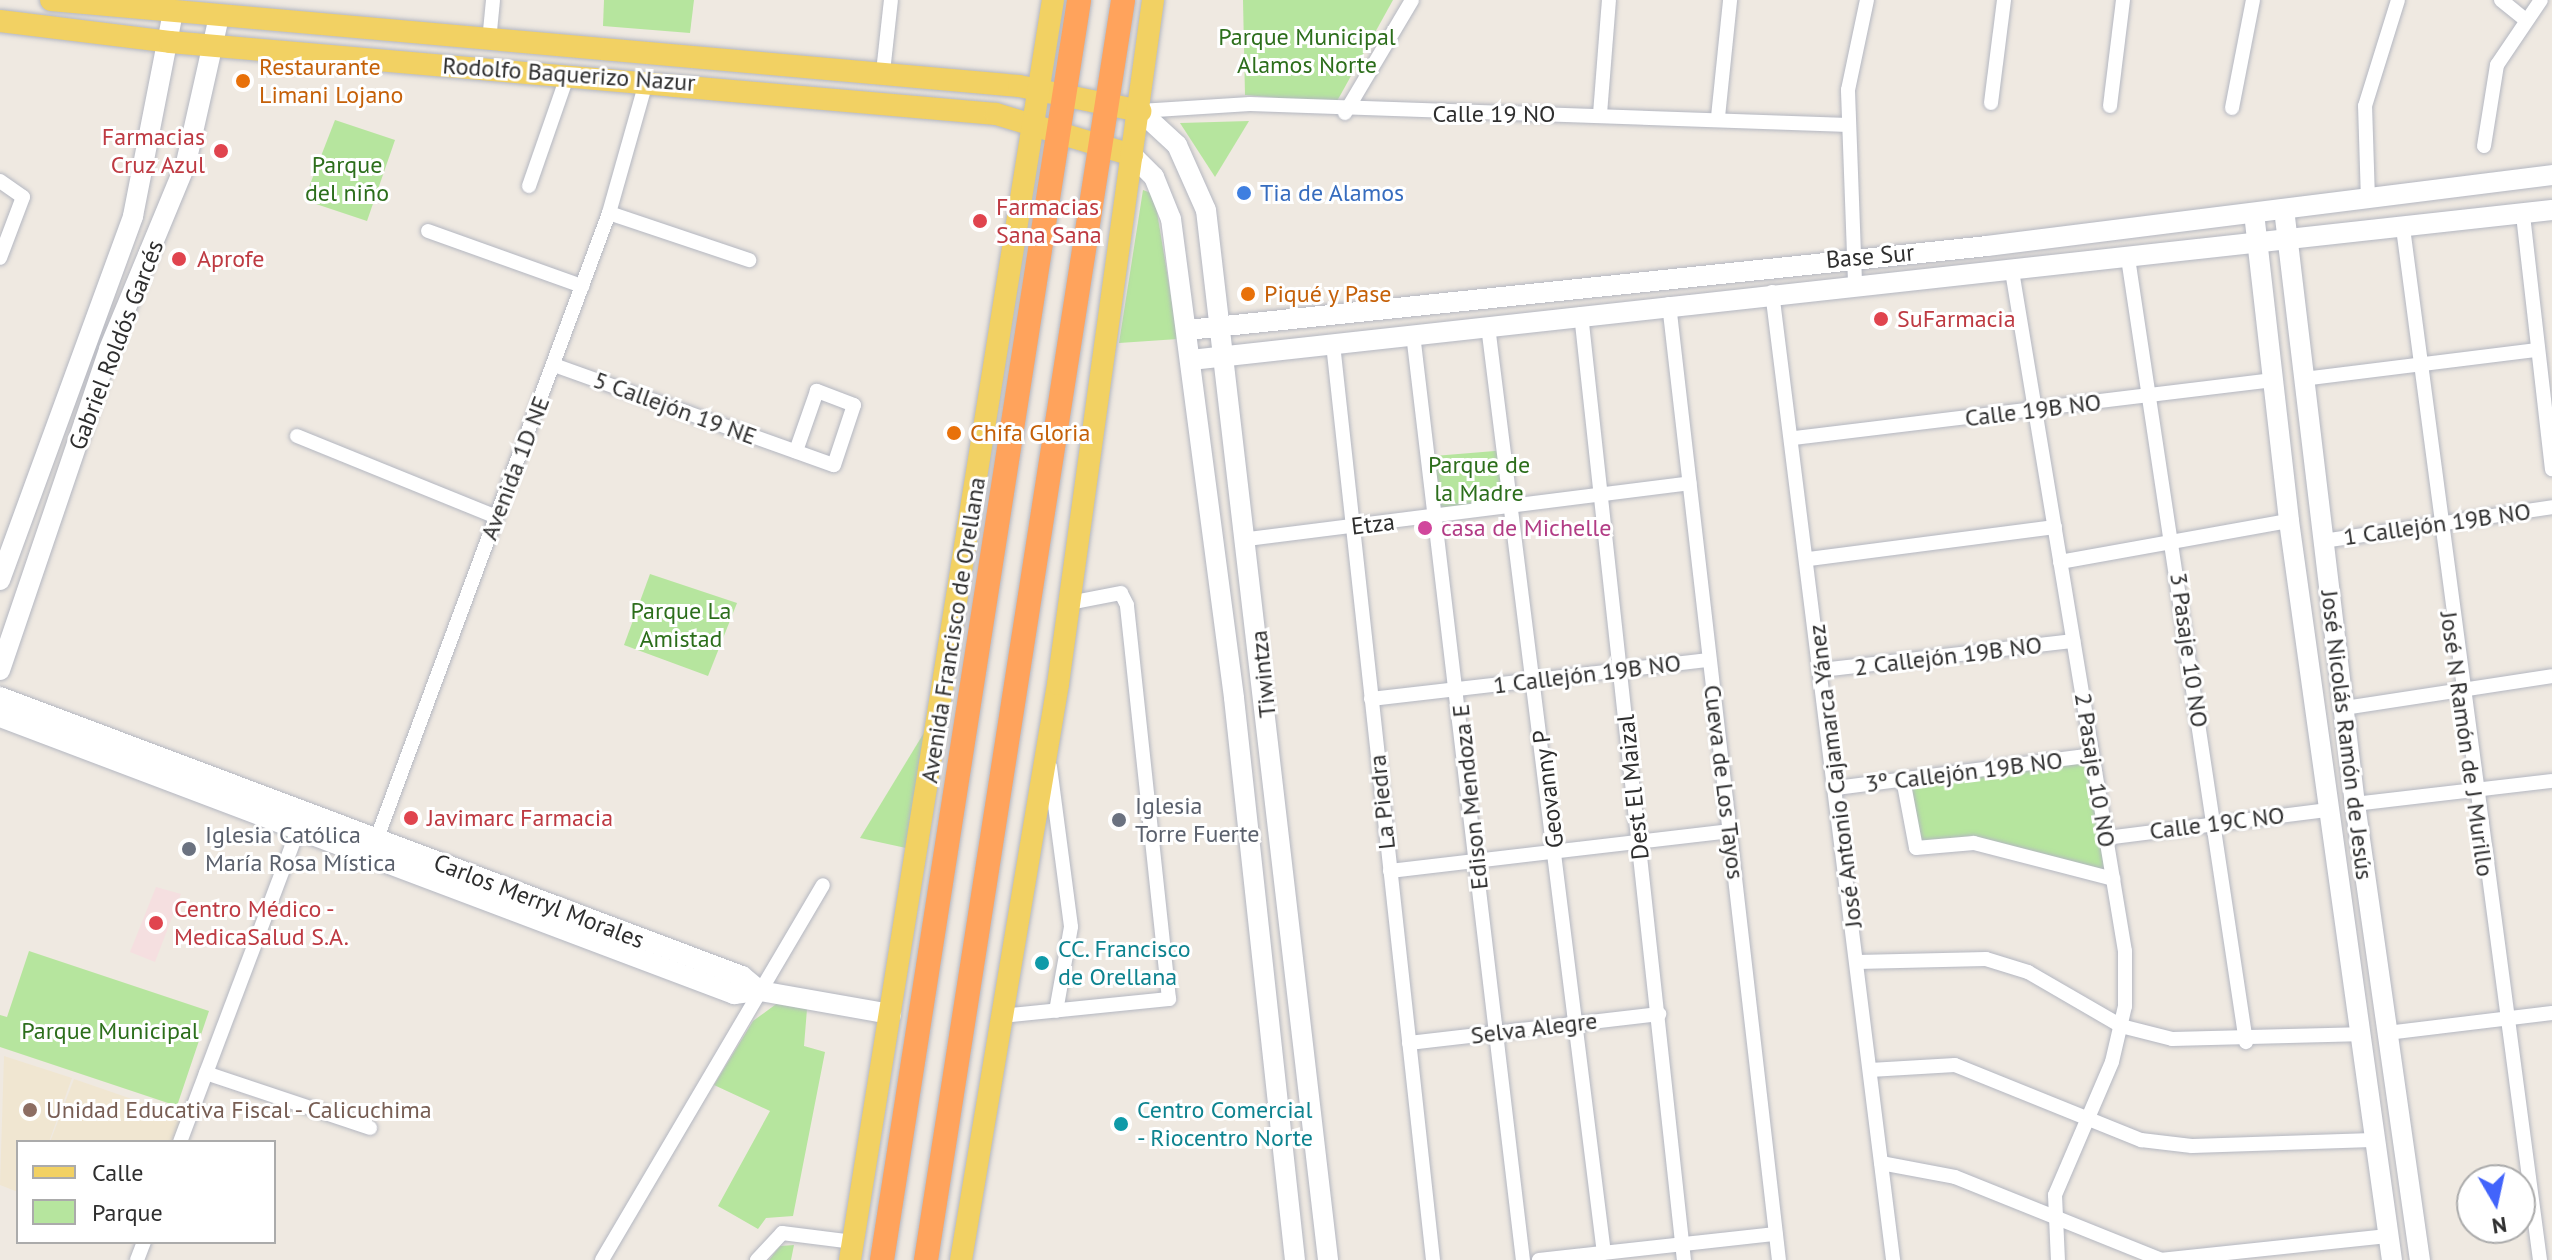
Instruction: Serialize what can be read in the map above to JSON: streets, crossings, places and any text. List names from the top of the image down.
{
  "streets": {
    "highway": ["Avenida Francisco de Orellana"],
    "main road": ["Rodolfo Baquerizo Nazur"],
    "street": [
      "Calle 19 NO",
      "Base Sur",
      "Gabriel Roldós Garcés",
      "5 Callejón 19 NE",
      "Calle 19B NO",
      "Avenida 1D NE",
      "Etza",
      "1 Callejón 19B NO",
      "3 Pasaje 10 NO",
      "2 Callejón 19B NO",
      "Tiwintza",
      "José Nicolás Ramón de Jesús",
      "José N Ramón de J Murillo",
      "2 Pasaje 10 NO",
      "3º Callejón 19B NO",
      "José Antonio Cajamarca Yánez",
      "Cueva de Los Tayos",
      "Dest El Maizal",
      "Geovanny P",
      "Edison Mendoza E",
      "La Piedra",
      "Calle 19C NO",
      "Carlos Merryl Morales",
      "Selva Alegre"
    ]
  },
  "crossings": [
    ["Rodolfo Baquerizo Nazur", "Calle 19 NO"],
    ["Rodolfo Baquerizo Nazur", "Gabriel Roldós Garcés"],
    ["Rodolfo Baquerizo Nazur", "Avenida 1D NE"],
    ["Rodolfo Baquerizo Nazur", "Avenida Francisco de Orellana"],
    ["Rodolfo Baquerizo Nazur", "Tiwintza"],
    ["Calle 19 NO", "Tiwintza"],
    ["Base Sur", "3 Pasaje 10 NO"],
    ["Base Sur", "Tiwintza"],
    ["Base Sur", "José Nicolás Ramón de Jesús"],
    ["Base Sur", "José N Ramón de J Murillo"],
    ["Base Sur", "2 Pasaje 10 NO"],
    ["Base Sur", "José Antonio Cajamarca Yánez"],
    ["Base Sur", "Cueva de Los Tayos"],
    ["Base Sur", "Dest El Maizal"],
    ["Base Sur", "Geovanny P"],
    ["Base Sur", "Edison Mendoza E"],
    ["Base Sur", "La Piedra"],
    ["5 Callejón 19 NE", "Avenida 1D NE"],
    ["Calle 19B NO", "3 Pasaje 10 NO"],
    ["Calle 19B NO", "José Nicolás Ramón de Jesús"],
    ["Calle 19B NO", "2 Pasaje 10 NO"],
    ["Calle 19B NO", "José Antonio Cajamarca Yánez"],
    ["Avenida 1D NE", "Carlos Merryl Morales"],
    ["Etza", "Tiwintza"],
    ["Etza", "Cueva de Los Tayos"],
    ["Etza", "Dest El Maizal"],
    ["Etza", "Geovanny P"],
    ["Etza", "Edison Mendoza E"],
    ["Etza", "La Piedra"],
    ["1 Callejón 19B NO", "José Nicolás Ramón de Jesús"],
    ["1 Callejón 19B NO", "José N Ramón de J Murillo"],
    ["1 Callejón 19B NO", "Cueva de Los Tayos"],
    ["1 Callejón 19B NO", "Dest El Maizal"],
    ["1 Callejón 19B NO", "Geovanny P"],
    ["1 Callejón 19B NO", "Edison Mendoza E"],
    ["1 Callejón 19B NO", "La Piedra"],
    ["Avenida Francisco de Orellana", "Carlos Merryl Morales"],
    ["3 Pasaje 10 NO", "Calle 19C NO"],
    ["2 Callejón 19B NO", "2 Pasaje 10 NO"],
    ["2 Callejón 19B NO", "José Antonio Cajamarca Yánez"],
    ["José Nicolás Ramón de Jesús", "Calle 19C NO"],
    ["2 Pasaje 10 NO", "3º Callejón 19B NO"],
    ["2 Pasaje 10 NO", "Calle 19C NO"],
    ["3º Callejón 19B NO", "José Antonio Cajamarca Yánez"],
    ["Dest El Maizal", "Selva Alegre"],
    ["Geovanny P", "Selva Alegre"],
    ["Edison Mendoza E", "Selva Alegre"],
    ["La Piedra", "Selva Alegre"]
  ],
  "parks": [
    "Parque Municipal Alamos Norte",
    "Parque del niño",
    "Parque de la Madre",
    "Parque La Amistad",
    "Parque Municipal"
  ],
  "places": [
    "Restaurante Limani Lojano",
    "Farmacias Cruz Azul",
    "Tia de Alamos",
    "Farmacias Sana Sana",
    "Aprofe",
    "Piqué y Pase",
    "SuFarmacia",
    "Chifa Gloria",
    "casa de Michelle",
    "Javimarc Farmacia",
    "Iglesia Torre Fuerte",
    "Iglesia Católica María Rosa Mística",
    "Centro Médico - MedicaSalud S.A.",
    "CC. Francisco de Orellana",
    "Unidad Educativa Fiscal - Calicuchima",
    "Centro Comercial - Riocentro Norte"
  ],
  "legend": ["Calle", "Parque"],
  "north": "bottom"
}
